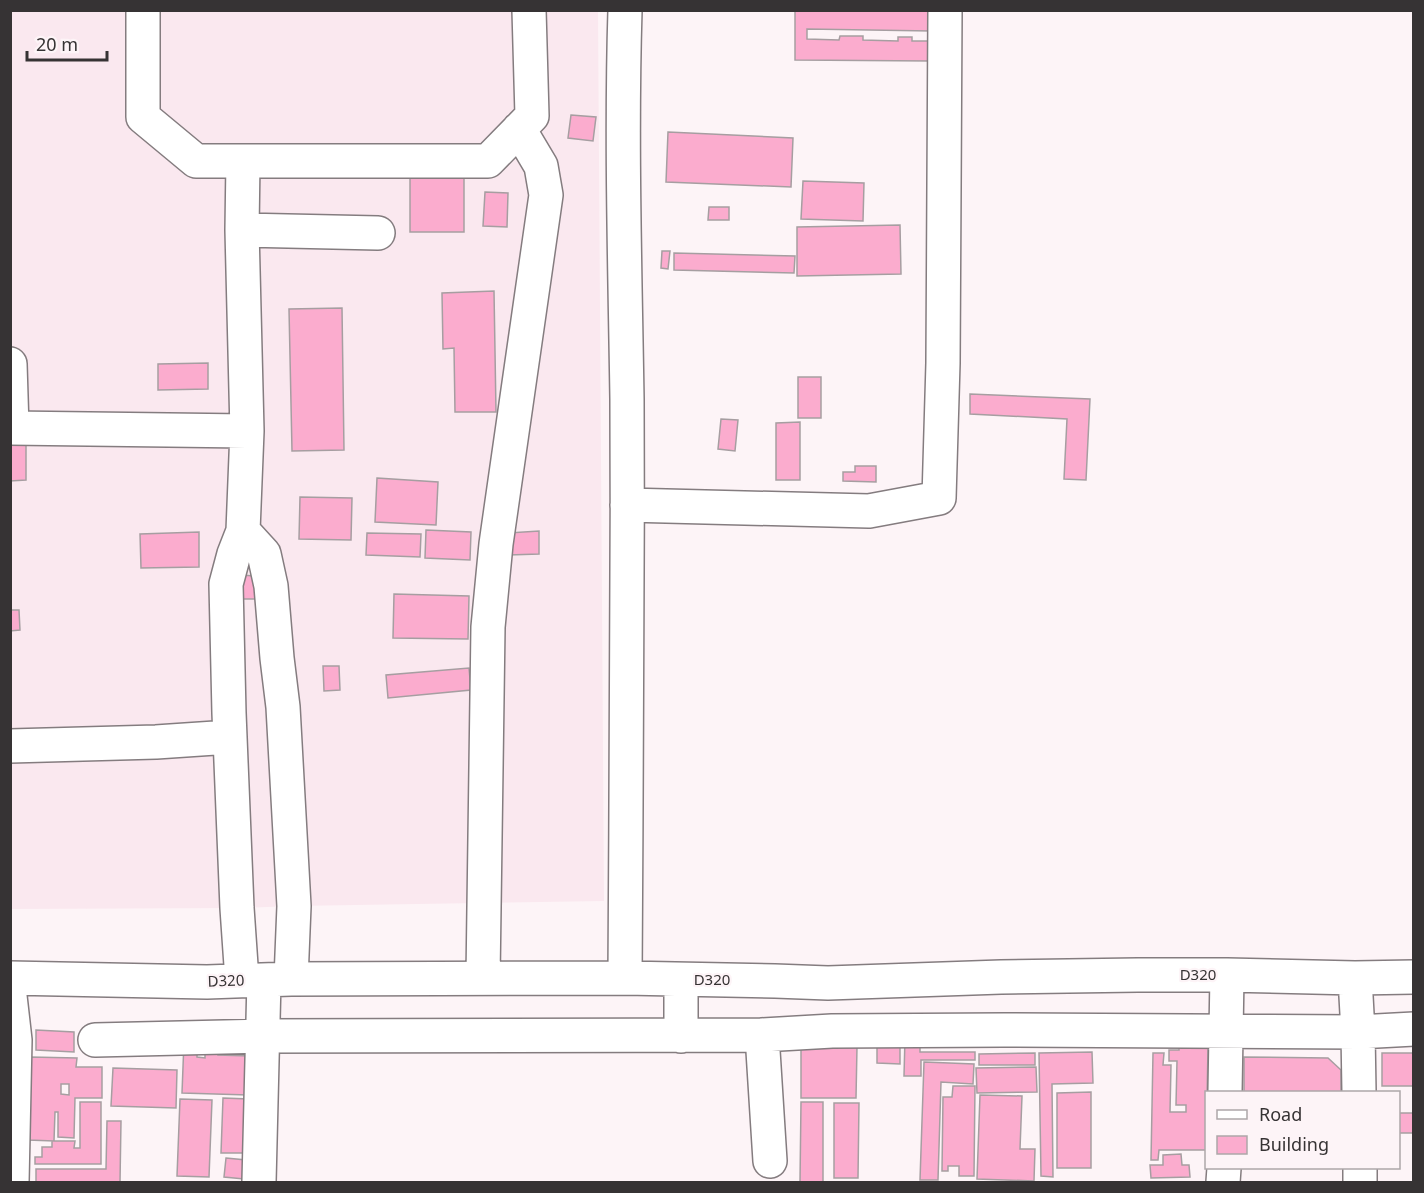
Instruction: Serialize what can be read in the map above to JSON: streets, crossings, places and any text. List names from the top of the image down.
{
  "streets": {
    "street": ["D320"]
  },
  "legend": ["Road", "Building"],
  "scale_bar": "20 m"
}
